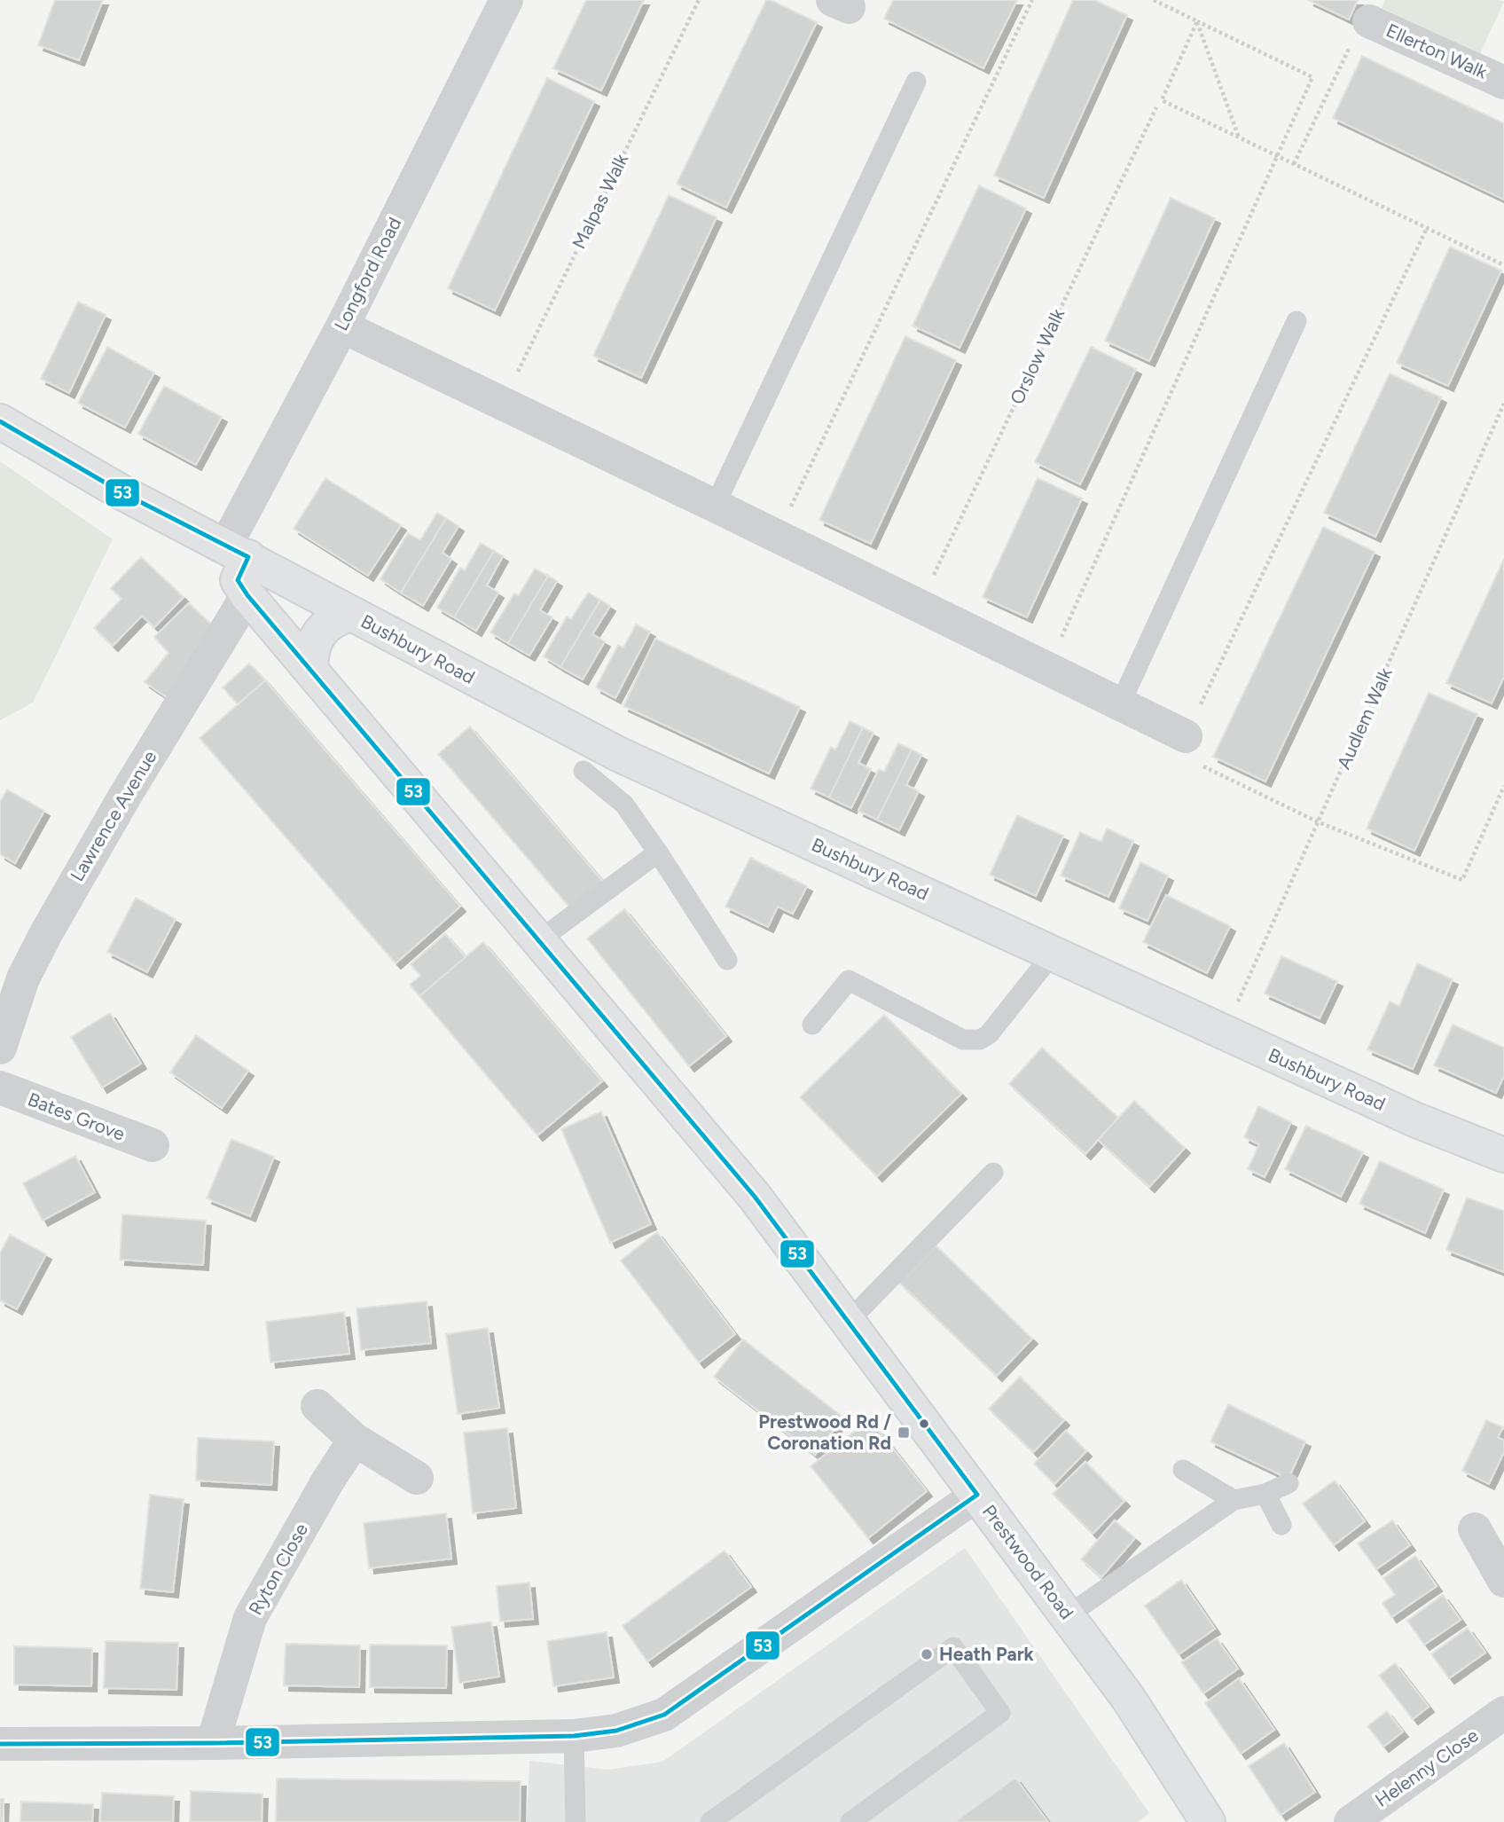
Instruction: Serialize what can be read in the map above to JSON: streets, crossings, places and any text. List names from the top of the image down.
{
  "streets": {
    "street": [
      "Ellerton Walk",
      "Longford Road",
      "Bushbury Road",
      "Lawrence Avenue",
      "Bates Grove",
      "Prestwood Road",
      "Ryton Close",
      "Helenny Close"
    ],
    "path": ["Malpas Walk", "Orslow Walk", "Audlem Walk"]
  },
  "crossings": [
    ["Longford Road", "Bushbury Road"],
    ["Bushbury Road", "Audlem Walk"],
    ["Lawrence Avenue", "Prestwood Road"]
  ],
  "places": {
    "transit": ["Prestwood Rd / Coronation Rd"],
    "other": ["Heath Park"]
  },
  "lines": ["transit line 53"]
}
